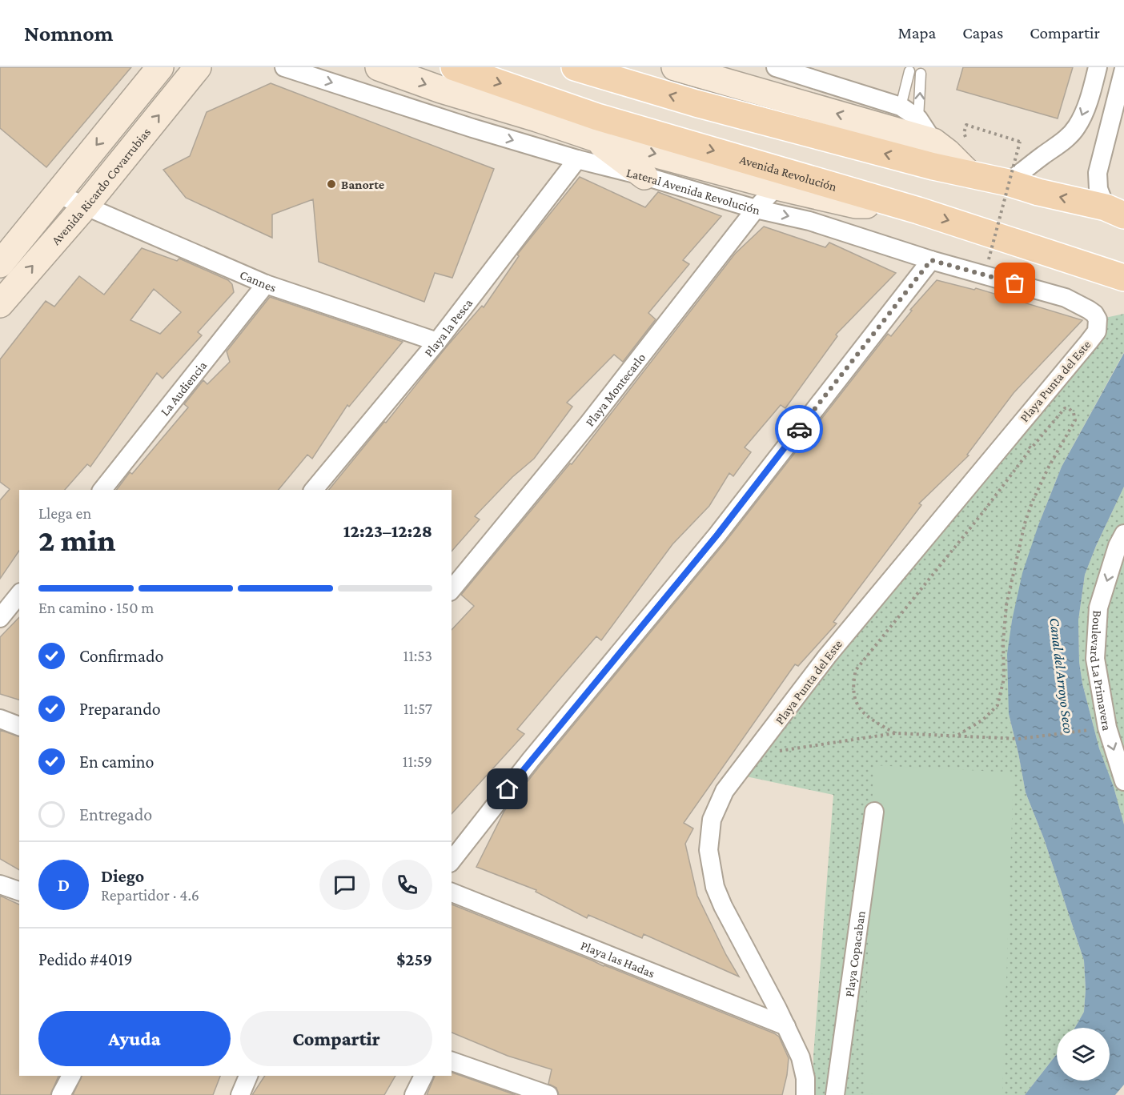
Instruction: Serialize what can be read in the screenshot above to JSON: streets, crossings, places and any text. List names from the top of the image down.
{
  "streets": {
    "main road": ["Avenida Revolución"],
    "street": [
      "Avenida Ricardo Covarrubias",
      "Lateral Avenida Revolución",
      "Cannes",
      "Playa la Pesca",
      "Playa Punta del Este",
      "La Audiencia",
      "Playa Montecarlo",
      "Boulevard La Primavera",
      "Playa Copacaban",
      "Playa las Hadas"
    ]
  },
  "crossings": [
    ["Avenida Ricardo Covarrubias", "Cannes"],
    ["Lateral Avenida Revolución", "Playa la Pesca"],
    ["Lateral Avenida Revolución", "Playa Punta del Este"],
    ["Lateral Avenida Revolución", "Playa Montecarlo"],
    ["Cannes", "Playa la Pesca"],
    ["Cannes", "La Audiencia"],
    ["Playa Punta del Este", "Playa las Hadas"]
  ],
  "one_way": ["Boulevard La Primavera"],
  "water": ["Canal del Arroyo Seco"],
  "places": ["Banorte"],
  "page": {
    "header": "Nomnom",
    "nav": ["Mapa", "Capas", "Compartir"],
    "heading": ["2 min", "Llega en", "12:23–12:28"],
    "panel": [
      "Diego",
      "Repartidor · 4.6",
      "Pedido #4019",
      "$259"
    ],
    "bar": "En camino · 150 m",
    "list": [
      ["Confirmado", "11:53"],
      ["Preparando", "11:57"],
      ["En camino", "11:59"],
      "Entregado"
    ],
    "round": "D",
    "buttons": ["Ayuda", "Compartir"]
  }
}
